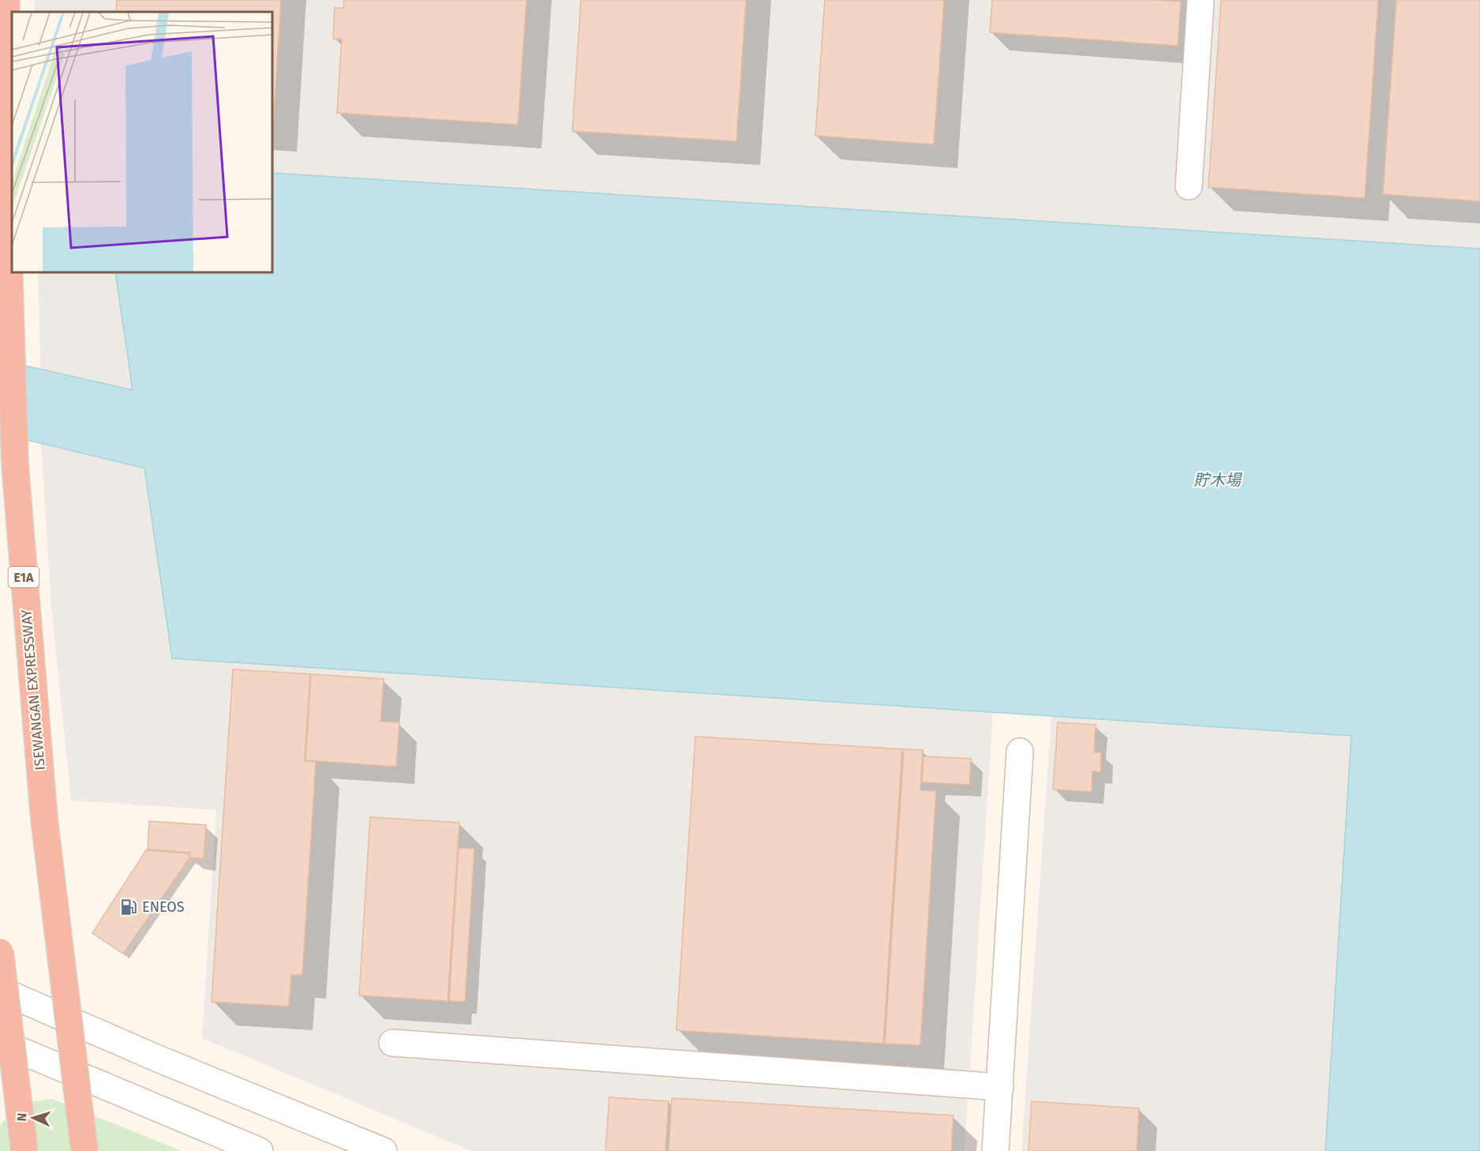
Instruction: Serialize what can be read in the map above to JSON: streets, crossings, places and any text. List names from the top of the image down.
{
  "streets": {
    "highway": ["E1A", "ISEWANGAN EXPRESSWAY"]
  },
  "water": ["貯木場"],
  "places": {
    "fuel station": ["ENEOS"]
  },
  "north": "left"
}
